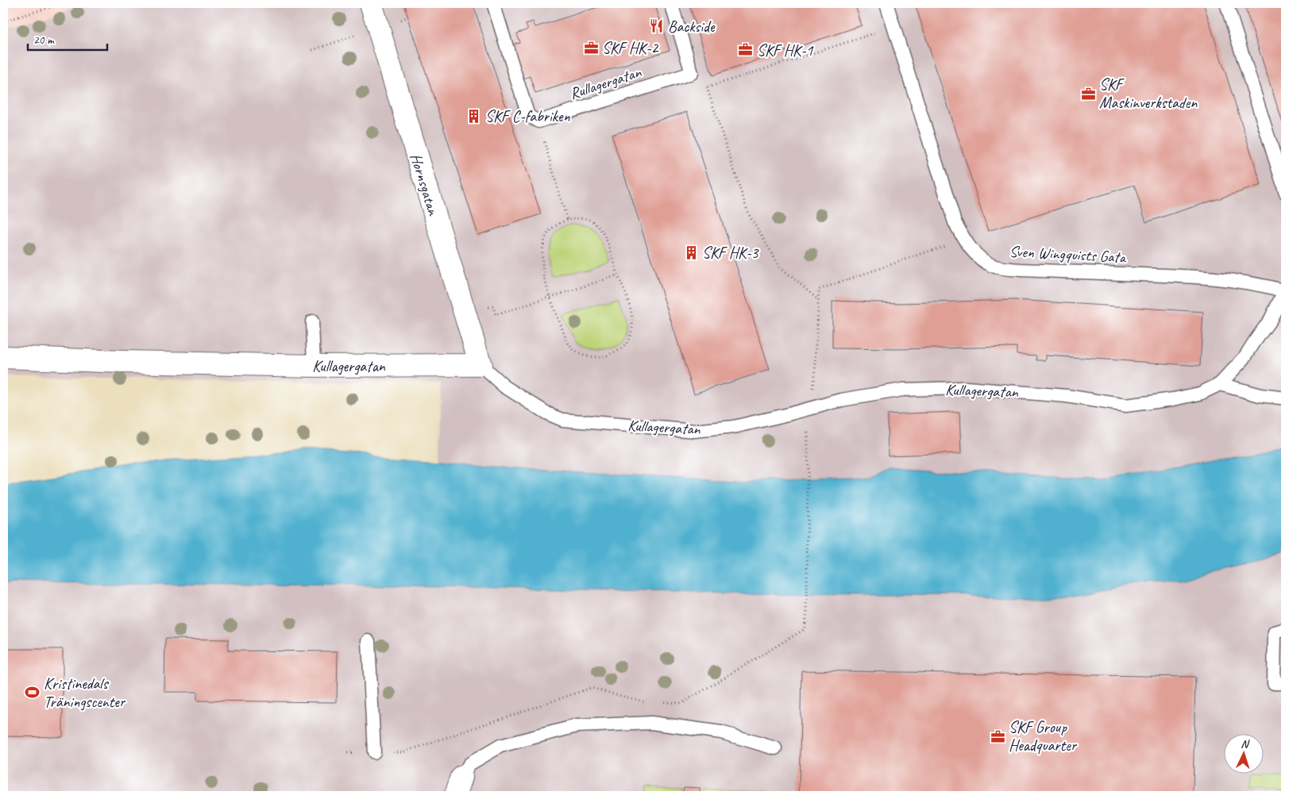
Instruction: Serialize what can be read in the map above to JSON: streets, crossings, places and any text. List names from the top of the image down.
{
  "streets": {
    "street": ["Hornsgatan", "Kullagergatan"],
    "lane": ["Rullagergatan", "Sven Wingquists Gata"]
  },
  "crossings": [
    ["Hornsgatan", "Kullagergatan"],
    ["Sven Wingquists Gata", "Kullagergatan"]
  ],
  "places": {
    "restaurant": ["Backside"],
    "office": [
      "SKF HK-2",
      "SKF HK-1",
      "SKF Maskinverkstaden",
      "SKF Group Headquarter"
    ],
    "building": ["SKF C-fabriken", "SKF HK-3"],
    "sports": ["Kristinedals Träningscenter"]
  },
  "scale_bar": "20 m",
  "north": "top"
}
